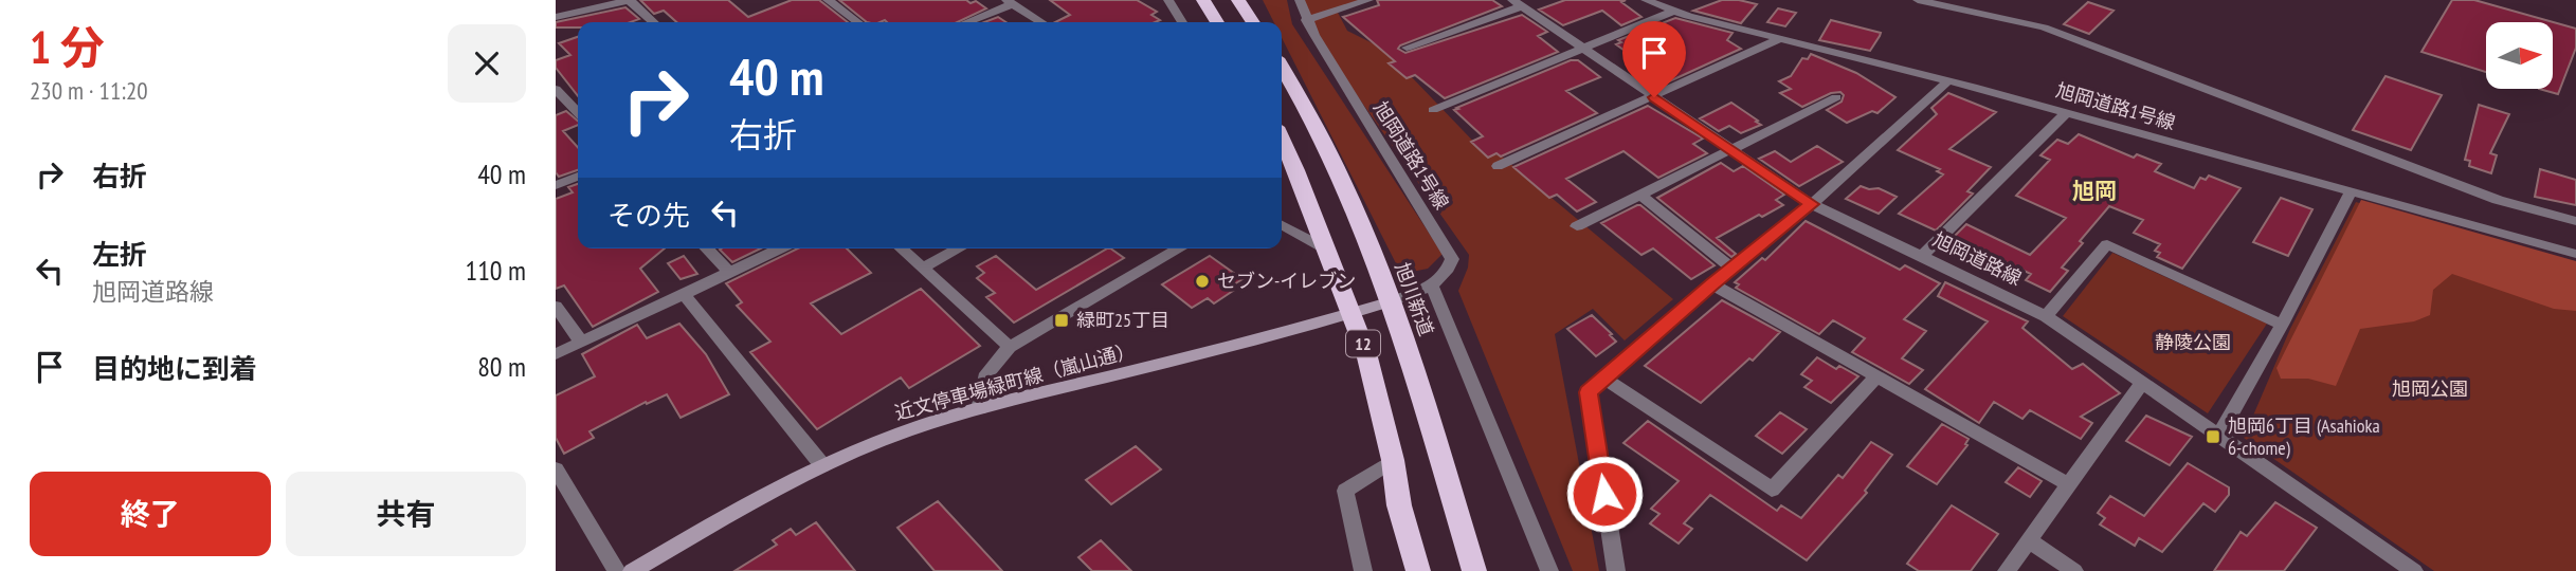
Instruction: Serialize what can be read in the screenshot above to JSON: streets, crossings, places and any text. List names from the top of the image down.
{
  "streets": {
    "highway": ["旭川新道", "12"],
    "main road": ["近文停車場緑町線（嵐山通）"],
    "street": ["旭岡道路1号線", "旭岡道路線"]
  },
  "crossings": [
    ["旭川新道", "近文停車場緑町線（嵐山通）"],
    ["12", "近文停車場緑町線（嵐山通）"]
  ],
  "districts": ["旭岡"],
  "parks": ["静陵公園", "旭岡公園"],
  "places": {
    "other": ["セブン-イレブン"],
    "transit": ["緑町25丁目", "旭岡6丁目 (Asahioka 6-chome)"]
  },
  "north": "right",
  "page": {
    "heading": ["1 分", "230 m · 11:20"],
    "turn": ["40 m", "右折"],
    "list": [
      {
        "name": "右折",
        "value": "40 m"
      },
      {
        "name": "左折",
        "note": "旭岡道路線",
        "value": "110 m"
      },
      {
        "name": "目的地に到着",
        "value": "80 m"
      }
    ],
    "then": "その先",
    "buttons": ["終了", "共有"]
  }
}
